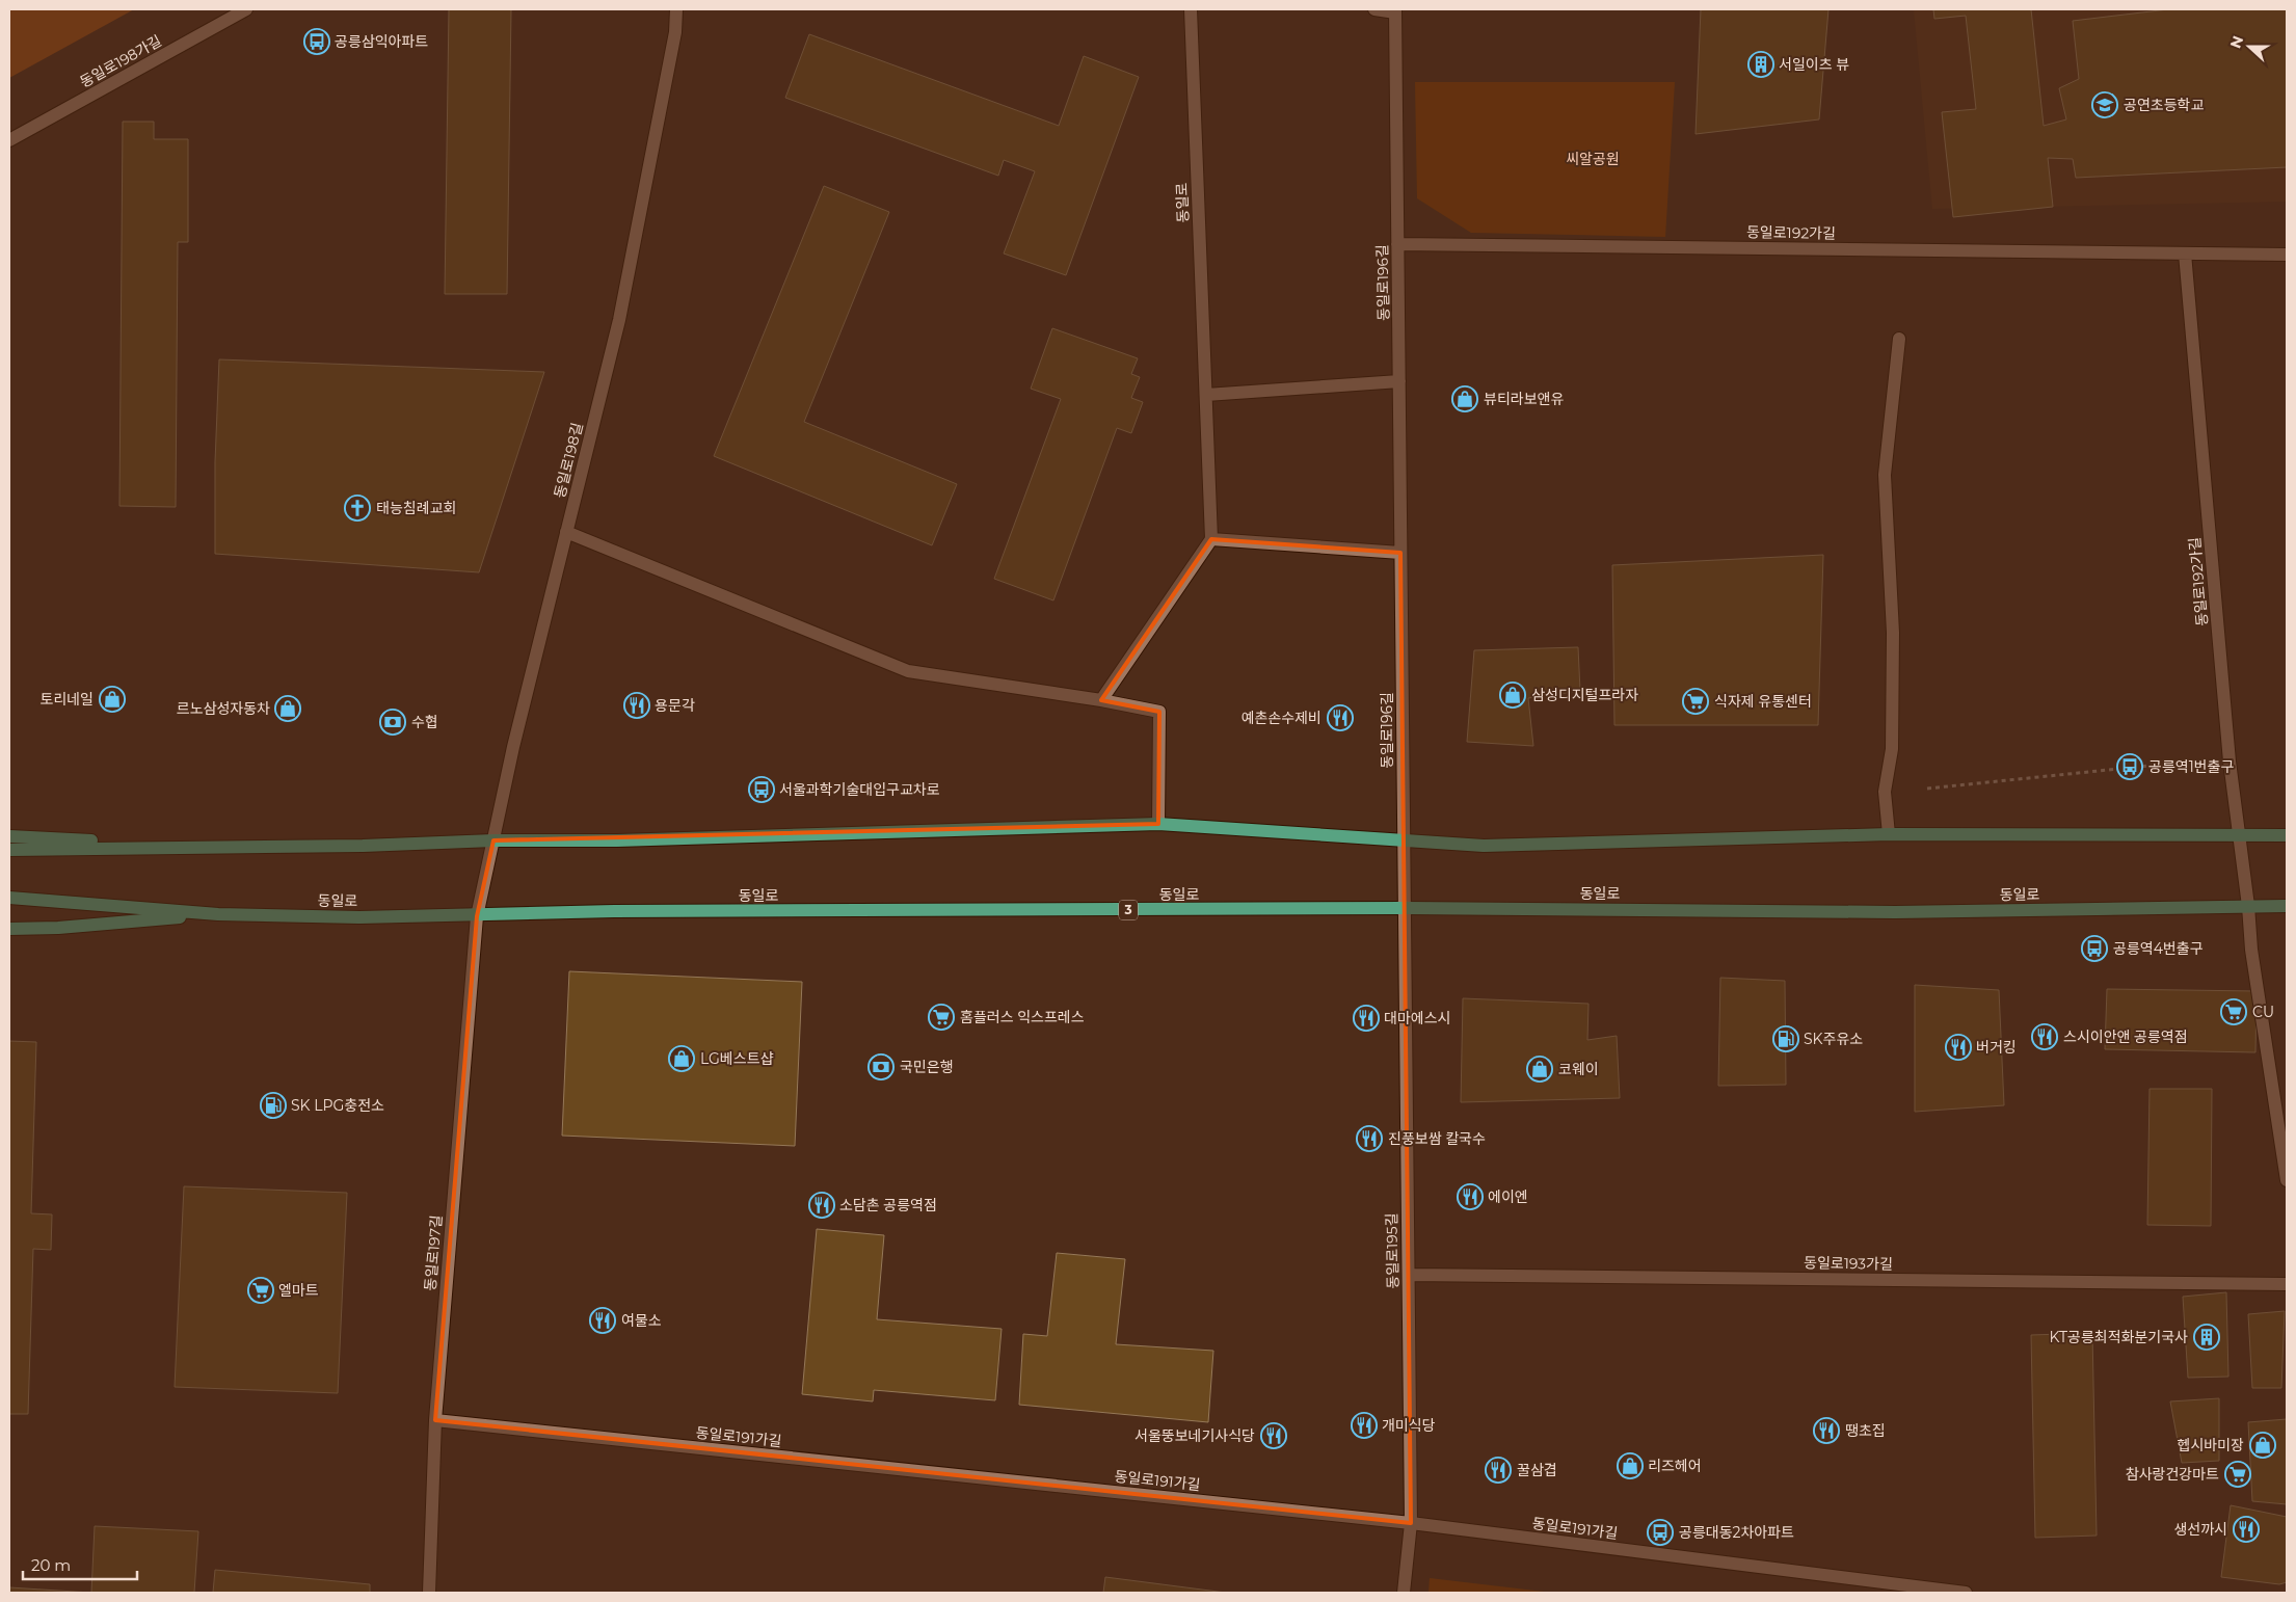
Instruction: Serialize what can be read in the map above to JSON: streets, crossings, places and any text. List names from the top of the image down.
{
  "streets": {
    "main road": ["동일로", "3"],
    "street": [
      "동일로198가길",
      "동일로192가길",
      "동일로196길",
      "동일로198길",
      "동일로195길",
      "동일로197길",
      "동일로193가길",
      "동일로191가길"
    ]
  },
  "crossings": [
    ["동일로", "동일로192가길"],
    ["동일로", "동일로196길"],
    ["동일로", "동일로198길"],
    ["동일로", "동일로195길"],
    ["동일로", "동일로197길"],
    ["동일로192가길", "동일로196길"],
    ["동일로196길", "동일로195길"],
    ["동일로198길", "동일로197길"],
    ["동일로195길", "동일로193가길"],
    ["동일로195길", "동일로191가길"],
    ["동일로197길", "동일로191가길"]
  ],
  "parks": ["씨알공원"],
  "places": {
    "bus stop": [
      "공릉삼익아파트",
      "공릉역1번출구",
      "서울과학기술대입구교차로",
      "공릉역4번출구",
      "공릉대동2차아파트"
    ],
    "building": ["서일이츠 뷰", "KT공릉최적화분기국사"],
    "school or university": ["공연초등학교"],
    "shop": [
      "뷰티라보앤유",
      "삼성디지털프라자",
      "토리네일",
      "르노삼성자동차",
      "LG베스트샵",
      "코웨이",
      "헵시바미장",
      "리즈헤어"
    ],
    "church": ["태능침례교회"],
    "supermarket": [
      "식자제 유통센터",
      "CU",
      "홈플러스 익스프레스",
      "엘마트",
      "참사랑건강마트"
    ],
    "restaurant": [
      "용문각",
      "예촌손수제비",
      "대마에스시",
      "스시이안앤 공릉역점",
      "버거킹",
      "진풍보쌈 칼국수",
      "에이엔",
      "소담촌 공릉역점",
      "여물소",
      "개미식당",
      "땡초집",
      "서울뚱보네기사식당",
      "꿀삼겹",
      "생선까시"
    ],
    "bank": ["수협", "국민은행"],
    "fuel station": ["SK주유소", "SK LPG충전소"]
  },
  "scale_bar": "20 m",
  "north": "left"
}
